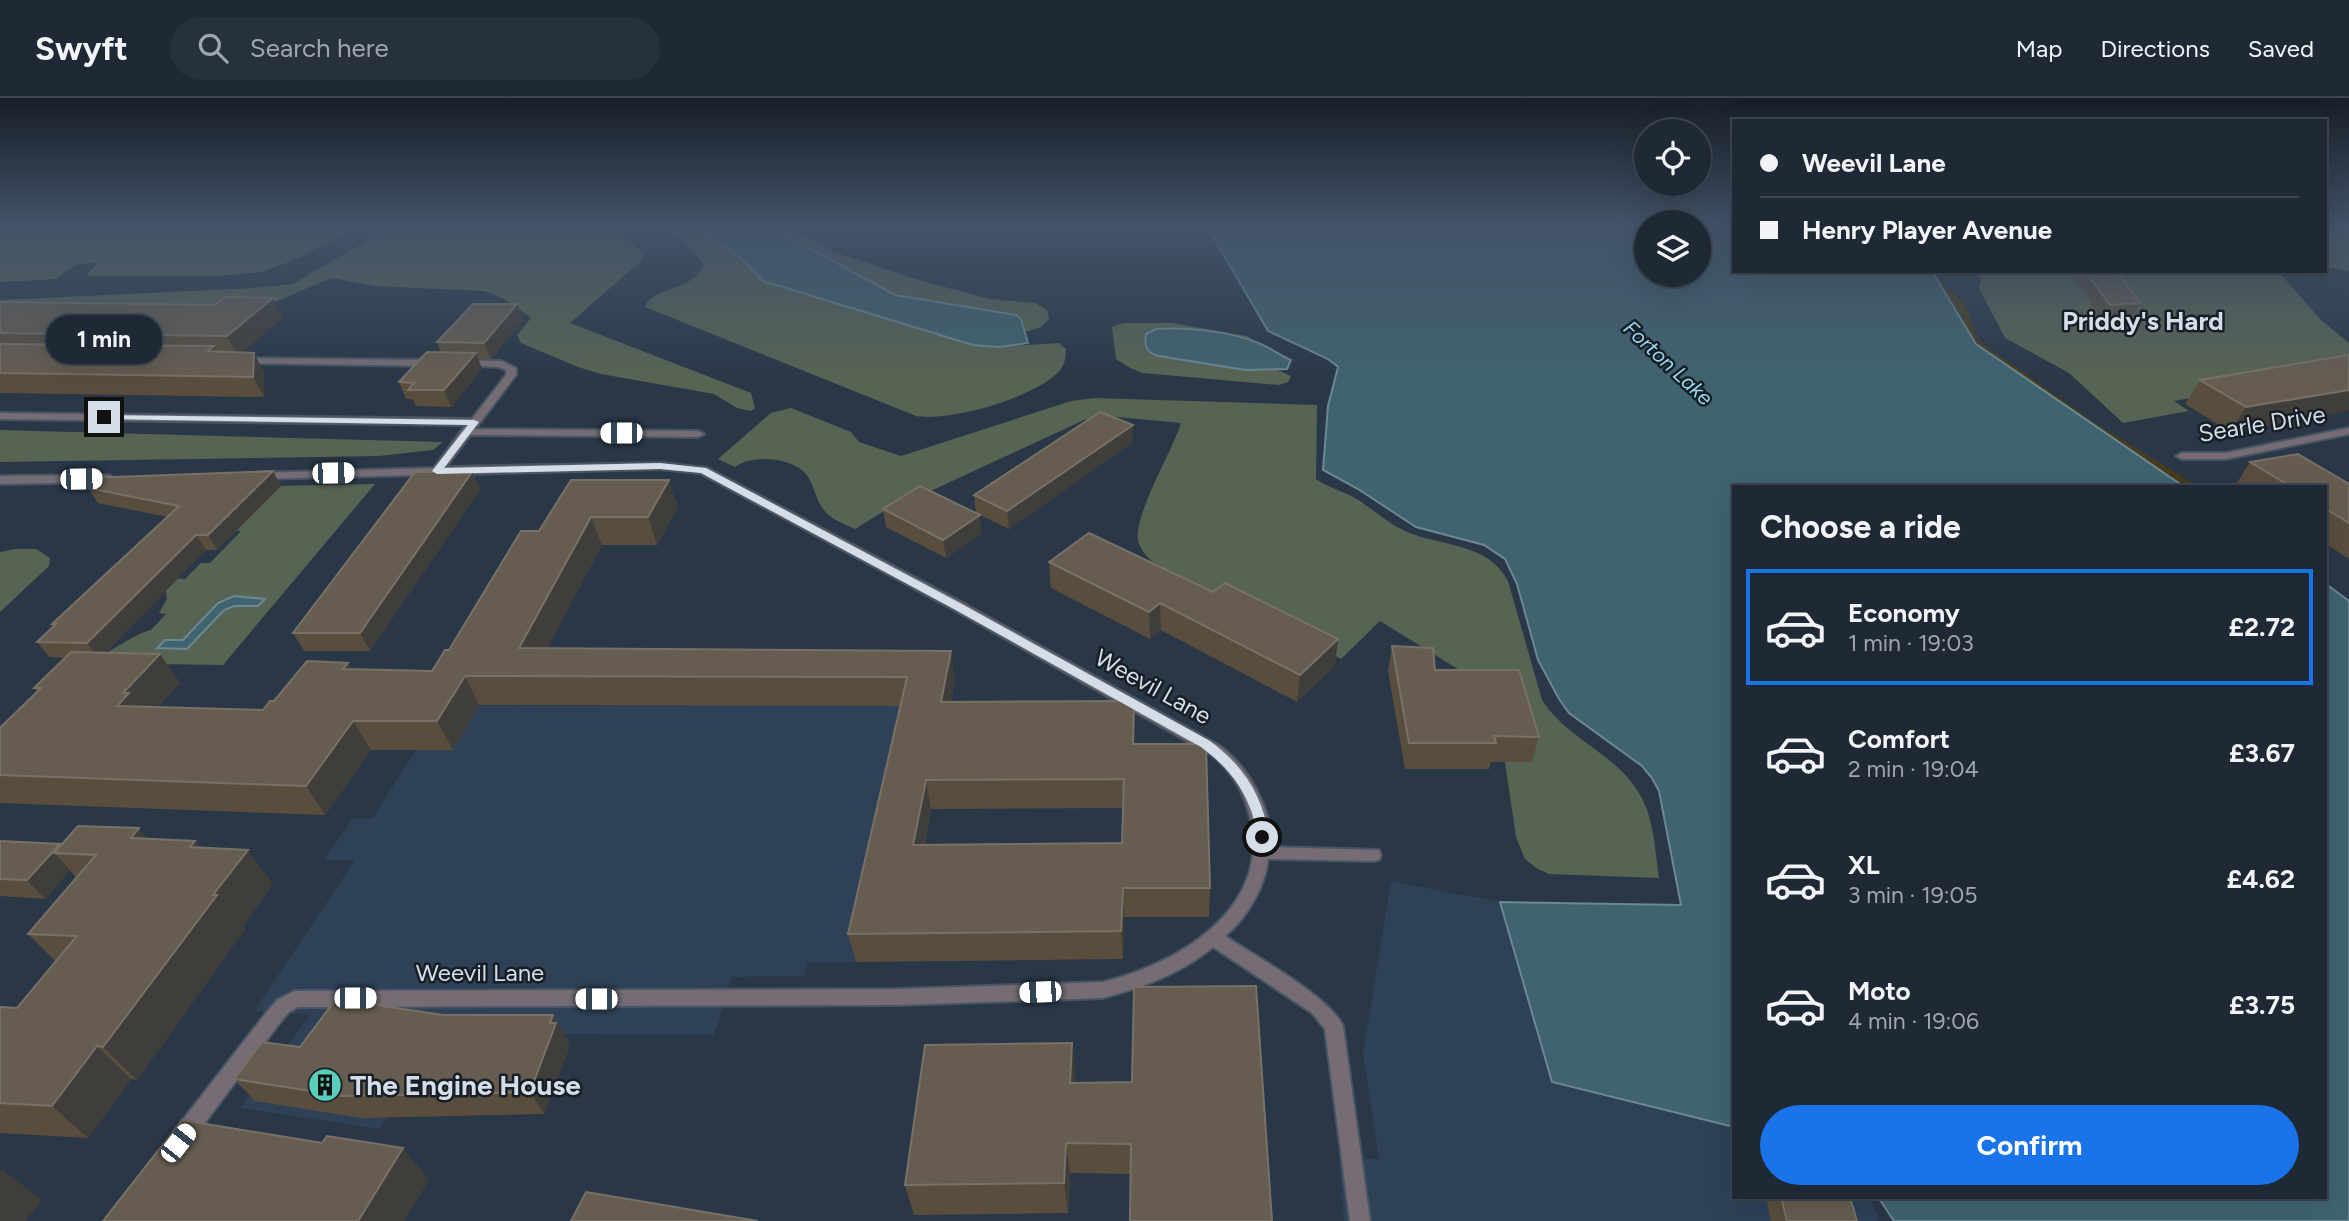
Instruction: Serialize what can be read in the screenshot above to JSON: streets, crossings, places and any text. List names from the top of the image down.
{
  "streets": {
    "street": ["Searle Drive", "Weevil Lane"]
  },
  "districts": ["Priddy's Hard"],
  "water": ["Forton Lake"],
  "places": {
    "building": ["The Engine House"]
  },
  "page": {
    "header": "Swyft",
    "search": "Search here",
    "nav": ["Map", "Directions", "Saved"],
    "banner": ["Weevil Lane", "Henry Player Avenue"],
    "bubble": "1 min",
    "heading": "Choose a ride",
    "list": [
      {
        "name": "Economy",
        "note": "1 min · 19:03",
        "value": "£2.72"
      },
      {
        "name": "Comfort",
        "note": "2 min · 19:04",
        "value": "£3.67"
      },
      {
        "name": "XL",
        "note": "3 min · 19:05",
        "value": "£4.62"
      },
      {
        "name": "Moto",
        "note": "4 min · 19:06",
        "value": "£3.75"
      }
    ],
    "buttons": "Confirm"
  }
}
